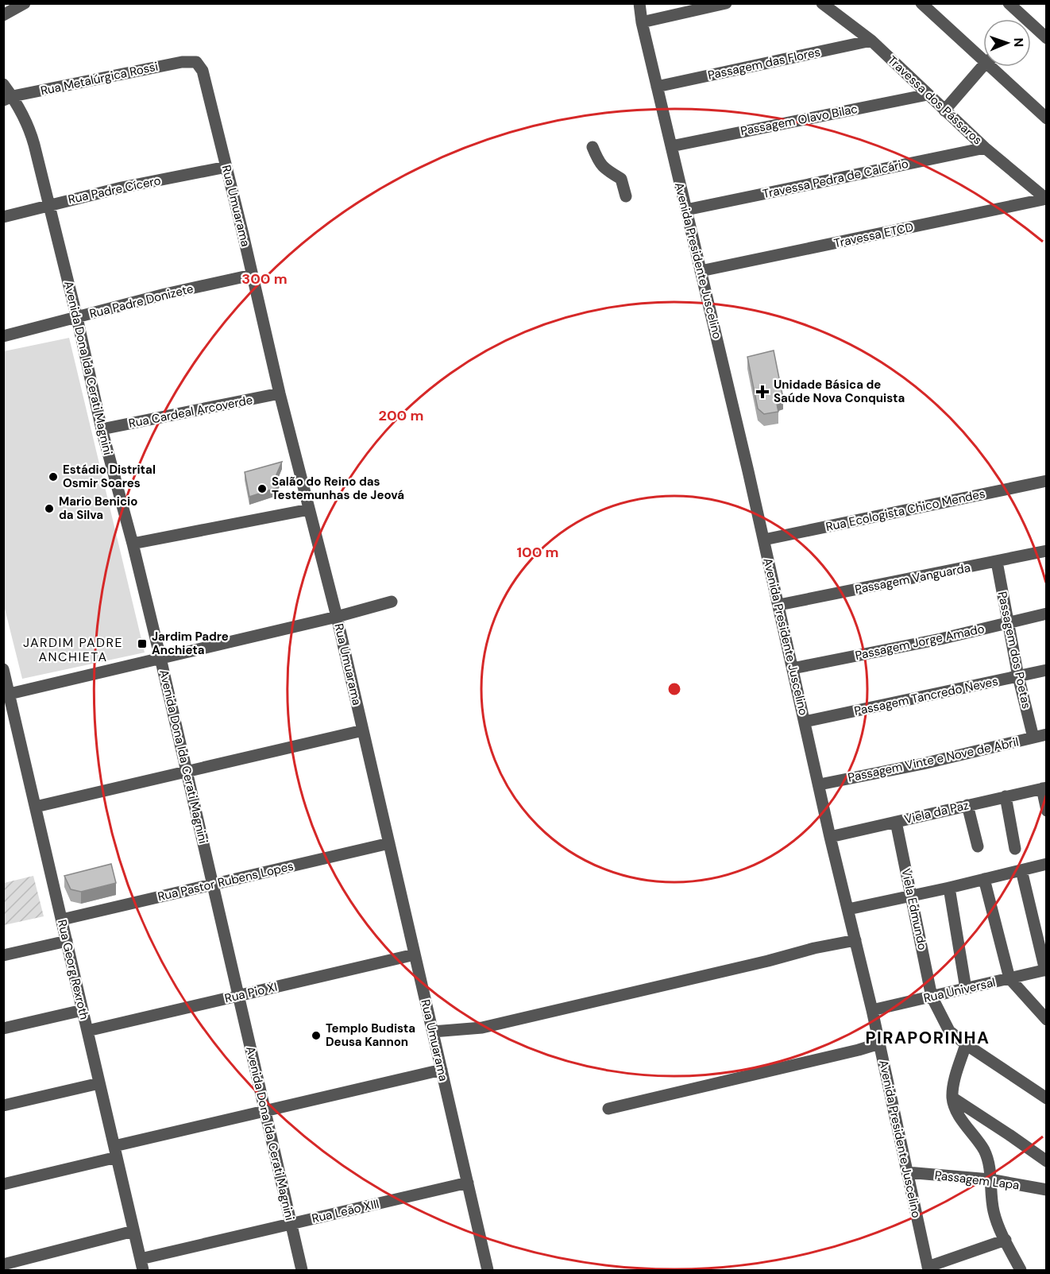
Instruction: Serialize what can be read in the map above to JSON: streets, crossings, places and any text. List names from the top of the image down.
{
  "streets": {
    "street": [
      "Passagem das Flores",
      "Rua Metalúrgica Rossi",
      "Travessa dos Pássaros",
      "Passagem Olavo Bilac",
      "Travessa Pedra de Calcário",
      "Rua Padre Cícero",
      "Rua Umuarama",
      "Travessa ETCD",
      "Avenida Presidente Juscelino",
      "Rua Padre Donizete",
      "Avenida Dona Ida Cerati Magnini",
      "Rua Cardeal Arcoverde",
      "Rua Ecologista Chico Mendes",
      "Passagem Vanguarda",
      "Passagem Jorge Amado",
      "Passagem dos Poetas",
      "Passagem Tancredo Neves",
      "Passagem Vinte e Nove de Abril",
      "Viela da Paz",
      "Rua Pastor Rubens Lopes",
      "Viela Edmundo",
      "Rua Georg Rexroth",
      "Rua Universal",
      "Rua Pio XI",
      "Passagem Lapa",
      "Rua Leão XIII"
    ]
  },
  "crossings": [
    ["Passagem das Flores", "Travessa dos Pássaros"],
    ["Passagem das Flores", "Avenida Presidente Juscelino"],
    ["Rua Metalúrgica Rossi", "Rua Umuarama"],
    ["Rua Metalúrgica Rossi", "Avenida Dona Ida Cerati Magnini"],
    ["Travessa dos Pássaros", "Passagem Olavo Bilac"],
    ["Travessa dos Pássaros", "Travessa Pedra de Calcário"],
    ["Travessa dos Pássaros", "Travessa ETCD"],
    ["Passagem Olavo Bilac", "Avenida Presidente Juscelino"],
    ["Travessa Pedra de Calcário", "Avenida Presidente Juscelino"],
    ["Rua Padre Cícero", "Rua Umuarama"],
    ["Rua Padre Cícero", "Avenida Dona Ida Cerati Magnini"],
    ["Rua Umuarama", "Rua Padre Donizete"],
    ["Rua Umuarama", "Rua Cardeal Arcoverde"],
    ["Rua Umuarama", "Rua Pastor Rubens Lopes"],
    ["Rua Umuarama", "Rua Pio XI"],
    ["Rua Umuarama", "Rua Leão XIII"],
    ["Travessa ETCD", "Avenida Presidente Juscelino"],
    ["Avenida Presidente Juscelino", "Rua Ecologista Chico Mendes"],
    ["Avenida Presidente Juscelino", "Passagem Vanguarda"],
    ["Avenida Presidente Juscelino", "Passagem Jorge Amado"],
    ["Avenida Presidente Juscelino", "Passagem Tancredo Neves"],
    ["Avenida Presidente Juscelino", "Passagem Vinte e Nove de Abril"],
    ["Avenida Presidente Juscelino", "Viela da Paz"],
    ["Avenida Presidente Juscelino", "Rua Universal"],
    ["Avenida Presidente Juscelino", "Passagem Lapa"],
    ["Rua Padre Donizete", "Avenida Dona Ida Cerati Magnini"],
    ["Avenida Dona Ida Cerati Magnini", "Rua Cardeal Arcoverde"],
    ["Avenida Dona Ida Cerati Magnini", "Rua Pastor Rubens Lopes"],
    ["Avenida Dona Ida Cerati Magnini", "Rua Pio XI"],
    ["Avenida Dona Ida Cerati Magnini", "Rua Leão XIII"],
    ["Passagem Vanguarda", "Passagem dos Poetas"],
    ["Passagem Jorge Amado", "Passagem dos Poetas"],
    ["Passagem dos Poetas", "Passagem Tancredo Neves"],
    ["Passagem dos Poetas", "Passagem Vinte e Nove de Abril"],
    ["Viela da Paz", "Viela Edmundo"],
    ["Rua Pastor Rubens Lopes", "Rua Georg Rexroth"],
    ["Viela Edmundo", "Rua Universal"],
    ["Rua Georg Rexroth", "Rua Pio XI"],
    ["Rua Georg Rexroth", "Rua Leão XIII"]
  ],
  "districts": ["JARDIM PADRE ANCHIETA", "PIRAPORINHA"],
  "places": {
    "health": ["Unidade Básica de Saúde Nova Conquista"],
    "other": [
      "Estádio Distrital Osmir Soares",
      "Salão do Reino das Testemunhas de Jeová",
      "Mario Benicio da Silva",
      "Templo Budista Deusa Kannon"
    ],
    "transit": ["Jardim Padre Anchieta"]
  },
  "north": "right",
  "rings": ["300 m", "200 m", "100 m"]
}
